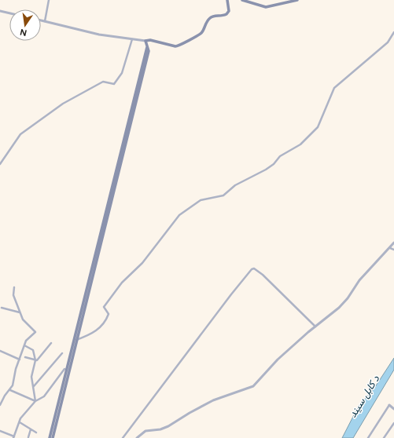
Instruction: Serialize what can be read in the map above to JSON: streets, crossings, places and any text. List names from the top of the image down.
{
  "water": ["د کابل سيند"],
  "north": "bottom"
}
